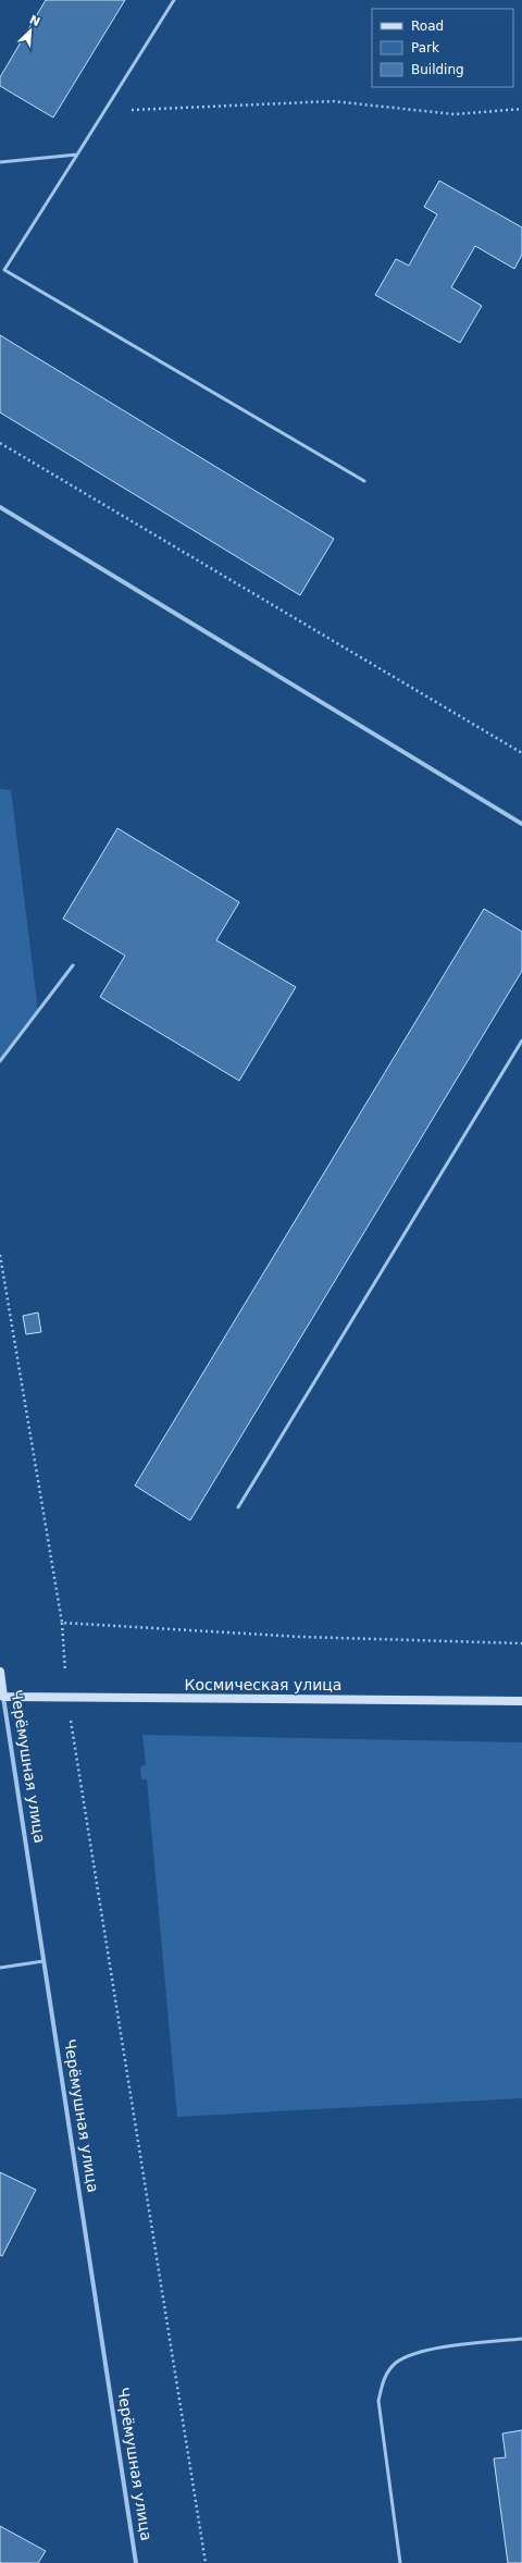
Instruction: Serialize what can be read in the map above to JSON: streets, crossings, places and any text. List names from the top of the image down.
{
  "streets": {
    "street": ["Космическая улица", "Черёмушная улица"]
  },
  "crossings": [
    ["Космическая улица", "Черёмушная улица"]
  ],
  "legend": ["Road", "Park", "Building"],
  "north": "top right"
}
